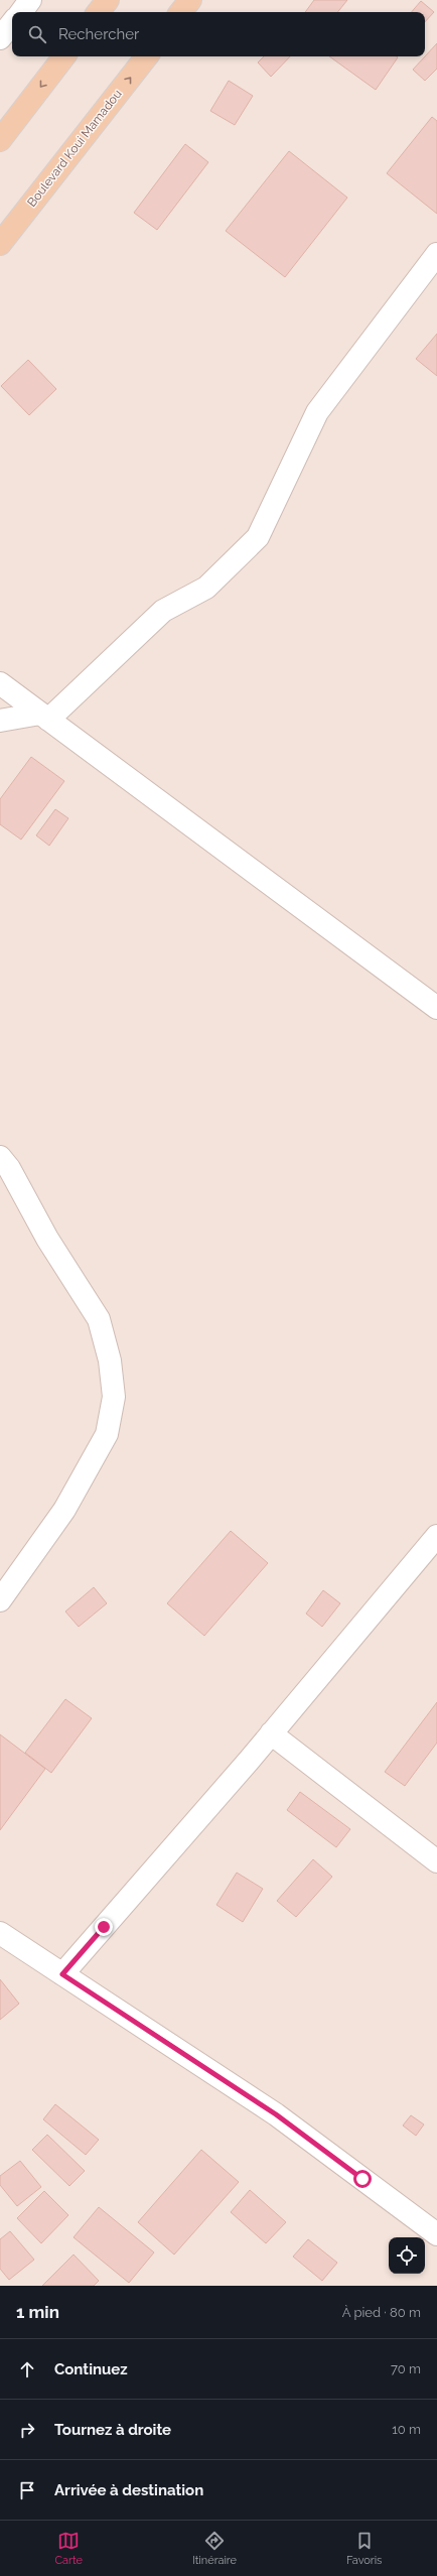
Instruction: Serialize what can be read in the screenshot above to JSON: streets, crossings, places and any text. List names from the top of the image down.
{
  "streets": {
    "main road": ["Boulevard Koui Mamadou"]
  },
  "page": {
    "search": "Rechercher",
    "heading": ["1 min", "À pied · 80 m"],
    "list": [
      ["Continuez", "70 m"],
      ["Tournez à droite", "10 m"],
      "Arrivée à destination"
    ],
    "nav": ["Carte", "Itinéraire", "Favoris"]
  }
}
